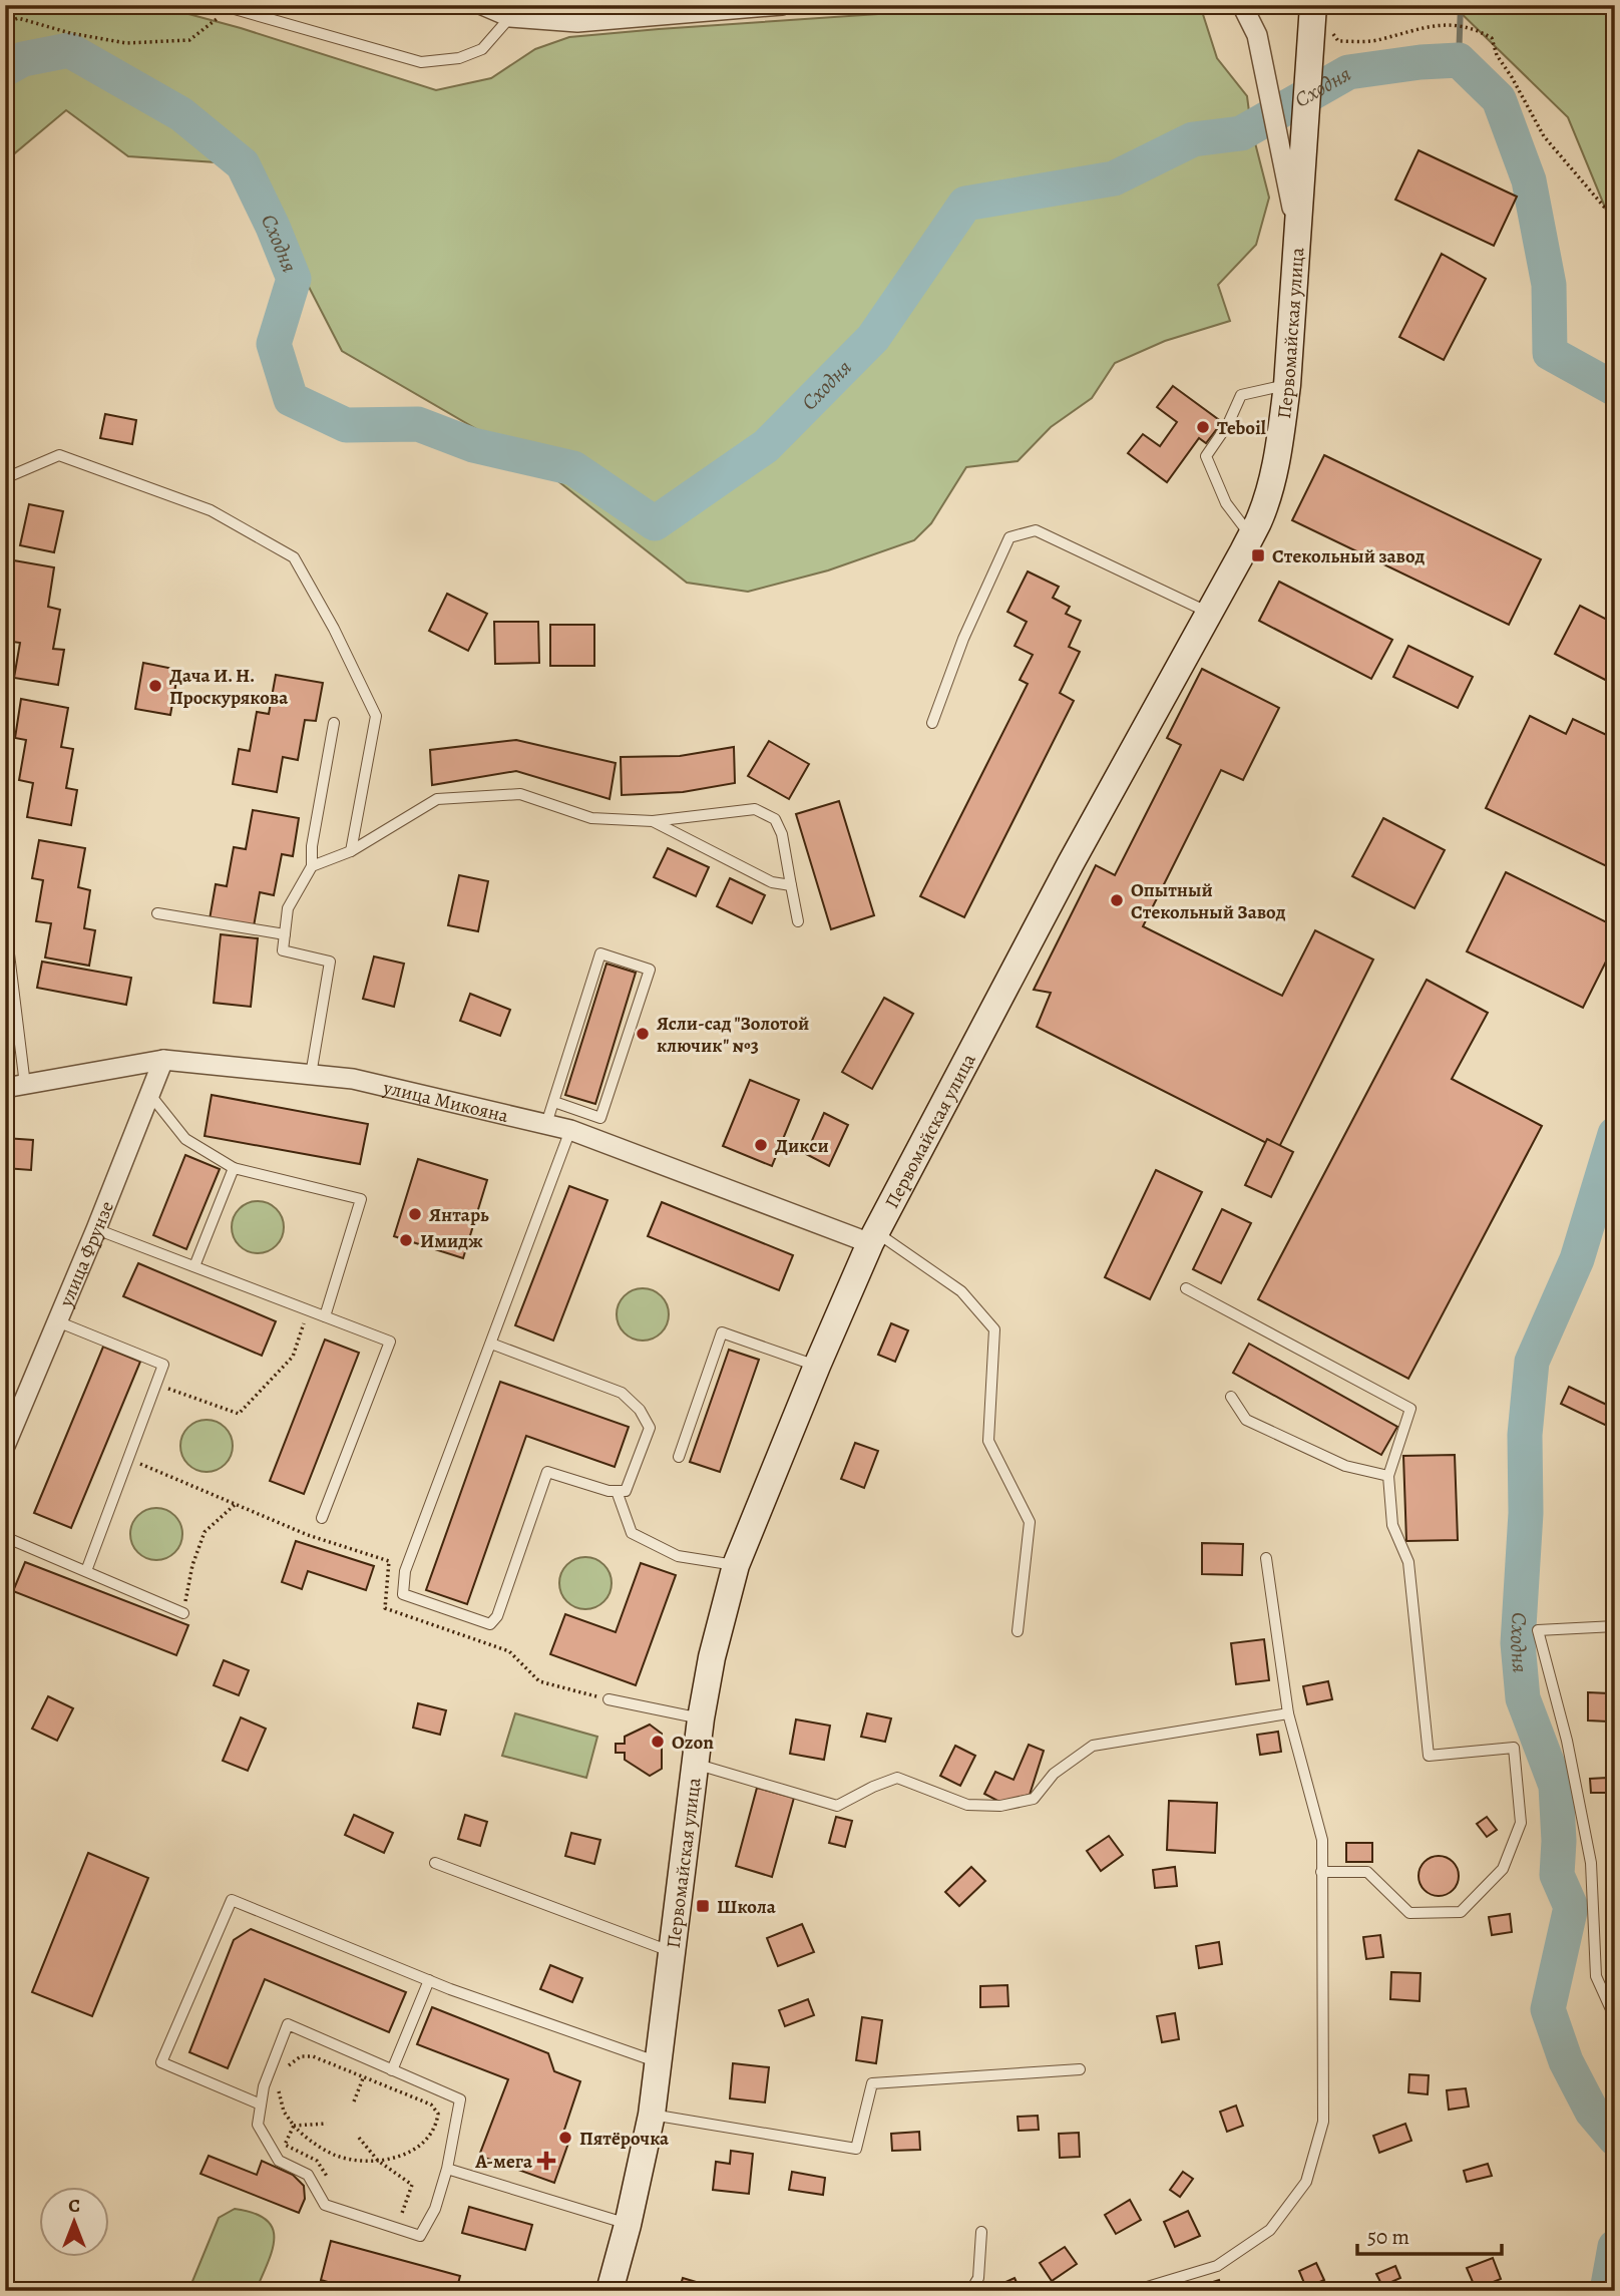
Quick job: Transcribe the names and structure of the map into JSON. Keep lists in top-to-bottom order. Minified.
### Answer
{"streets":{"main road":["Первомайская улица"],"street":["улица Микояна","улица Фрунзе"]},"crossings":[["Первомайская улица","улица Микояна"],["улица Микояна","улица Фрунзе"]],"water":["Сходня"],"places":{"other":["Teboil","Дача И. Н. Проскурякова","Опытный Стекольный Завод","Ясли-сад \"Золотой ключик\" №3","Дикси","Янтарь","Имидж","Ozon","Пятёрочка"],"transit":["Стекольный завод","Школа"],"health":["А-мега"]},"scale_bar":"50 m","north":"top"}
